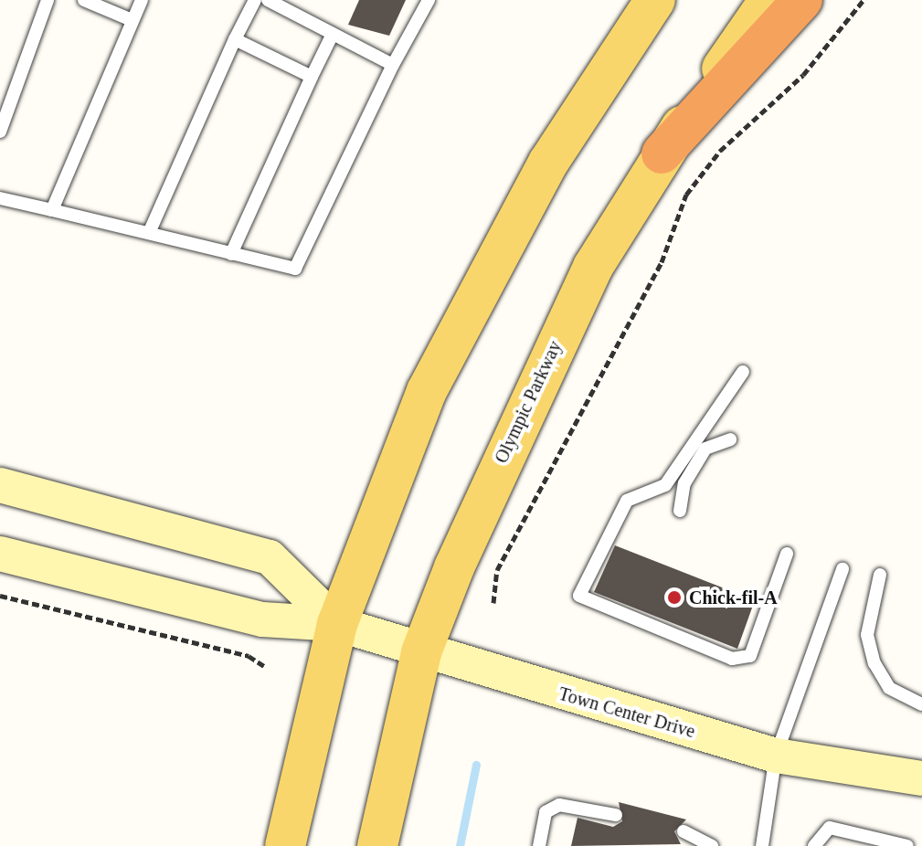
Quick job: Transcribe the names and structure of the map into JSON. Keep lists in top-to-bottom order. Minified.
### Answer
{"streets":{"main road":["Olympic Parkway"],"street":["Town Center Drive"]},"crossings":[["Olympic Parkway","Town Center Drive"]],"places":["Chick-fil-A"]}
